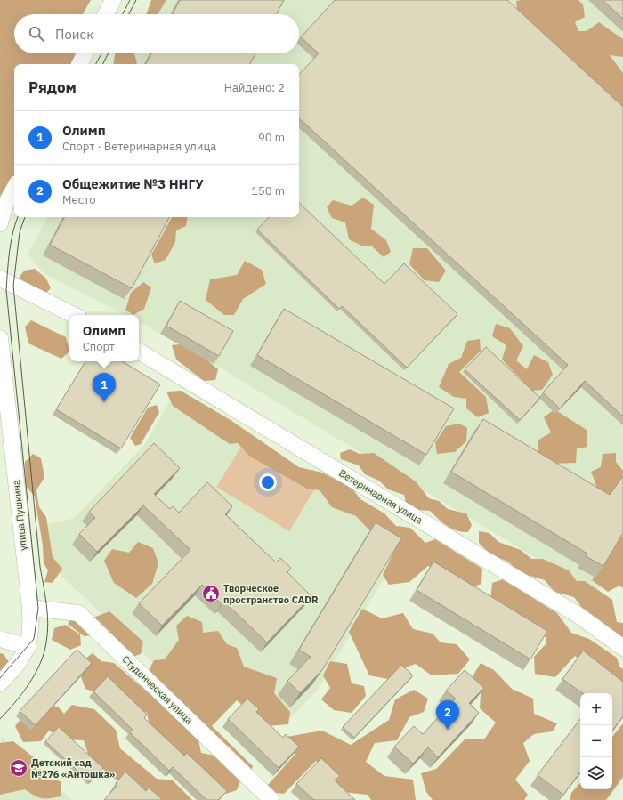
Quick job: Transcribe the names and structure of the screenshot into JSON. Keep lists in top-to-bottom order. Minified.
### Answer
{"streets":{"street":["Ветеринарная улица","улица Пушкина","Студенческая улица"]},"crossings":[["улица Пушкина","Студенческая улица"]],"places":{"public building":["Творческое пространство CADR"],"school or university":["Детский сад №276 «Антошка»"]},"page":{"search":"Поиск","heading":["Рядом","Найдено: 2"],"list":[{"mark":"1","name":"Олимп","note":"Спорт · Ветеринарная улица","value":"90 m"},{"mark":"2","name":"Общежитие №3 ННГУ","note":"Место","value":"150 m"}],"popup":["Олимп","Спорт"],"pins":["1","2"],"map_buttons":["+","−"]}}
